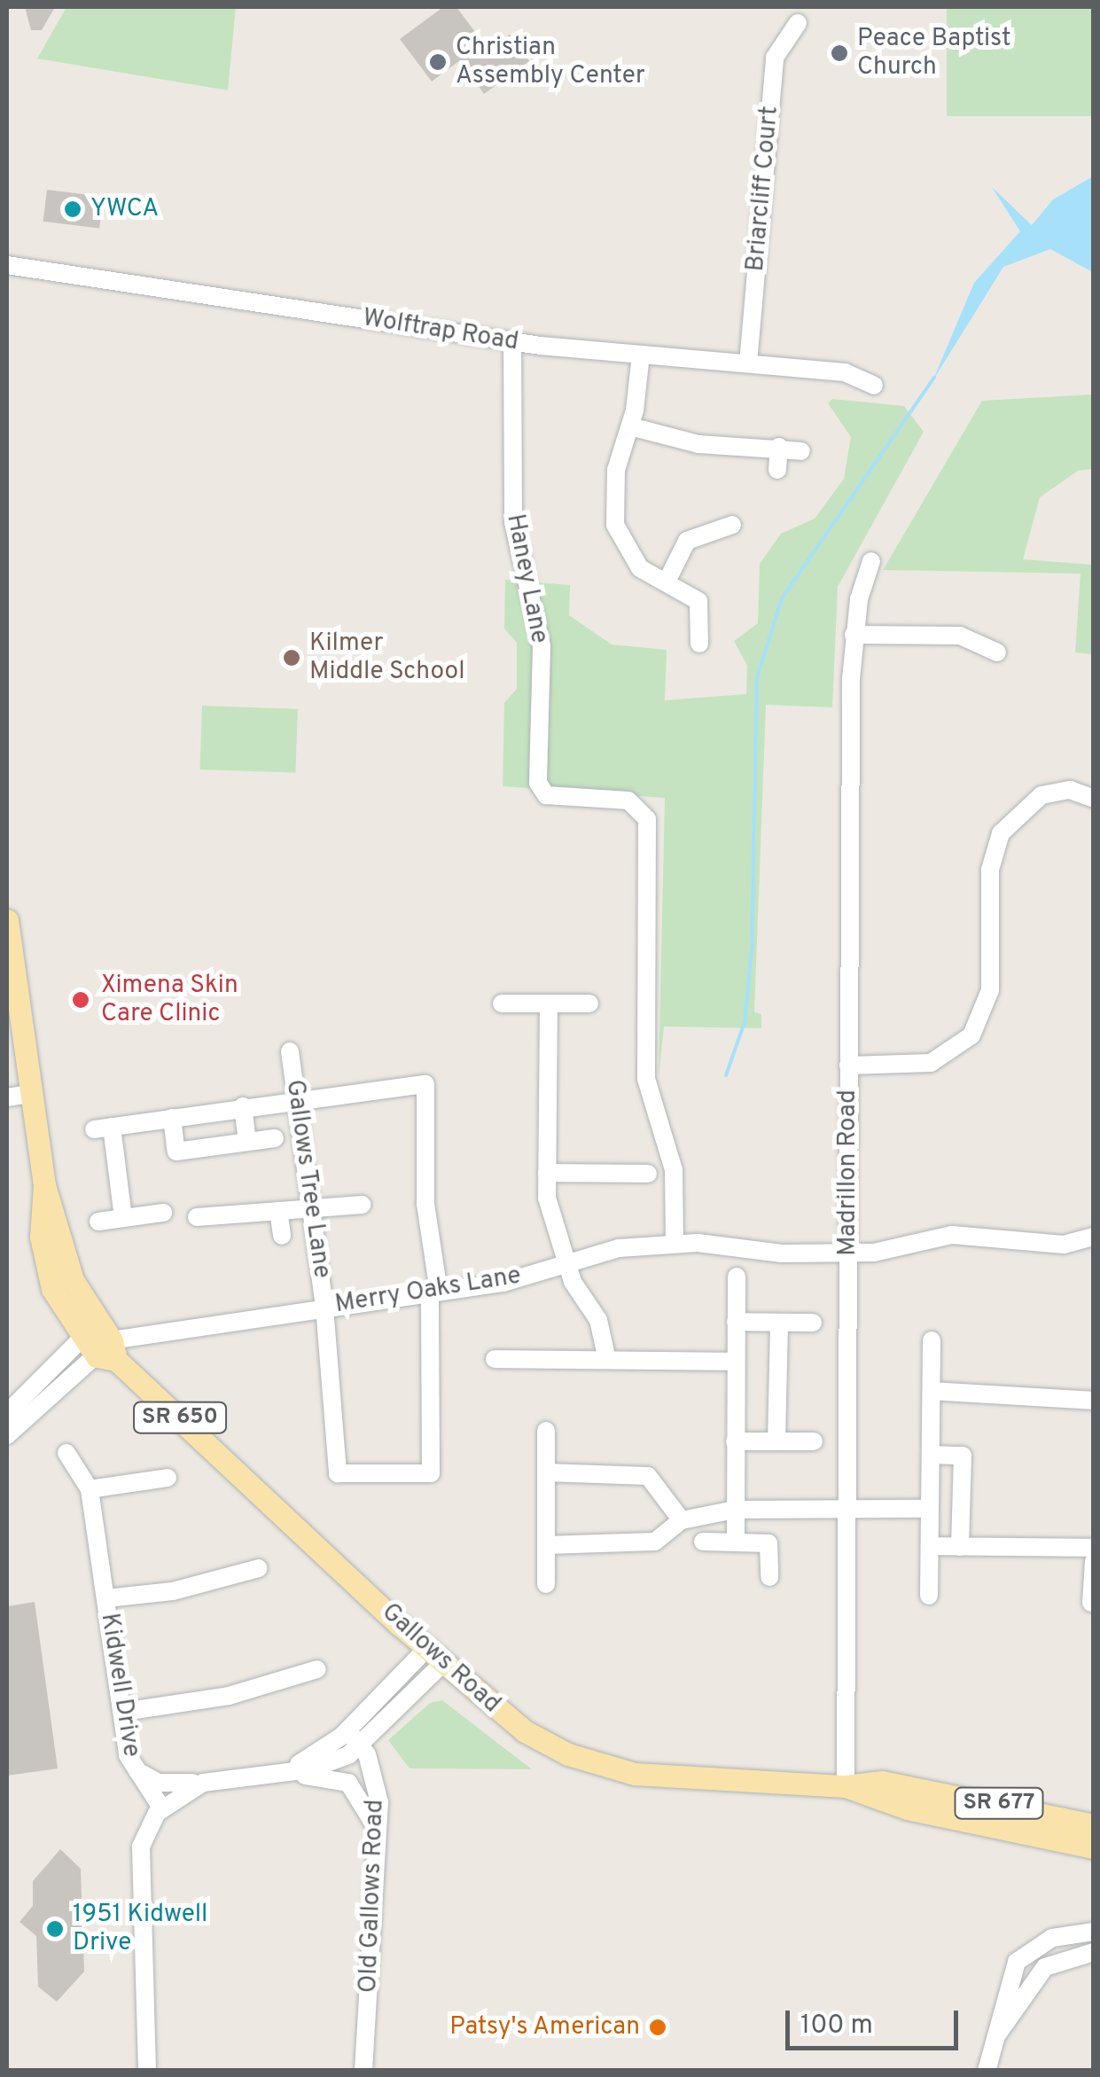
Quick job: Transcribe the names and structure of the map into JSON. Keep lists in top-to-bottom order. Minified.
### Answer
{"streets":{"main road":["SR 650","Gallows Road","SR 677"],"street":["Briarcliff Court","Wolftrap Road","Haney Lane","Madrillon Road","Gallows Tree Lane","Merry Oaks Lane","Kidwell Drive","Old Gallows Road"]},"crossings":[["Briarcliff Court","Wolftrap Road"],["Wolftrap Road","Haney Lane"],["Haney Lane","Merry Oaks Lane"],["Madrillon Road","Merry Oaks Lane"],["Madrillon Road","Gallows Road"],["Gallows Tree Lane","Merry Oaks Lane"],["Merry Oaks Lane","Gallows Road"]],"places":["Peace Baptist Church","Christian Assembly Center","YWCA","Kilmer Middle School","Ximena Skin Care Clinic","1951 Kidwell Drive","Patsy's American"],"scale_bar":"100 m"}
